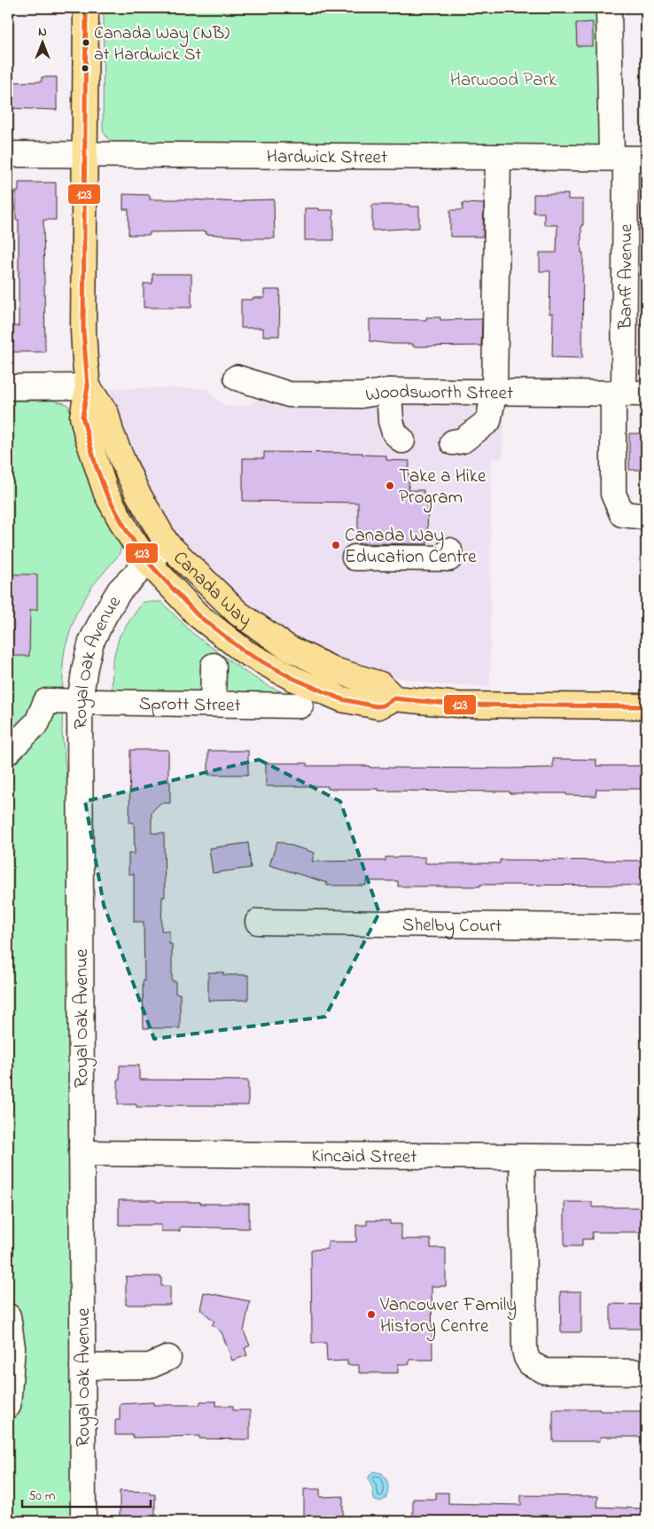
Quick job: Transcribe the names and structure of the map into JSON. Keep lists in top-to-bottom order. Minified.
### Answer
{"streets":{"main road":["Canada Way"],"street":["Hardwick Street","Banff Avenue","Woodsworth Street","Royal Oak Avenue","Sprott Street","Shelby Court","Kincaid Street"]},"crossings":[["Hardwick Street","Banff Avenue"],["Hardwick Street","Canada Way"],["Banff Avenue","Woodsworth Street"],["Canada Way","Royal Oak Avenue"],["Royal Oak Avenue","Sprott Street"],["Royal Oak Avenue","Kincaid Street"]],"parks":["Harwood Park"],"places":["Canada Way (NB) at Hardwick St","Take a Hike Program","Canada Way Education Centre","Vancouver Family History Centre"],"lines":["transit line 123"],"scale_bar":"50 m","north":"top"}
